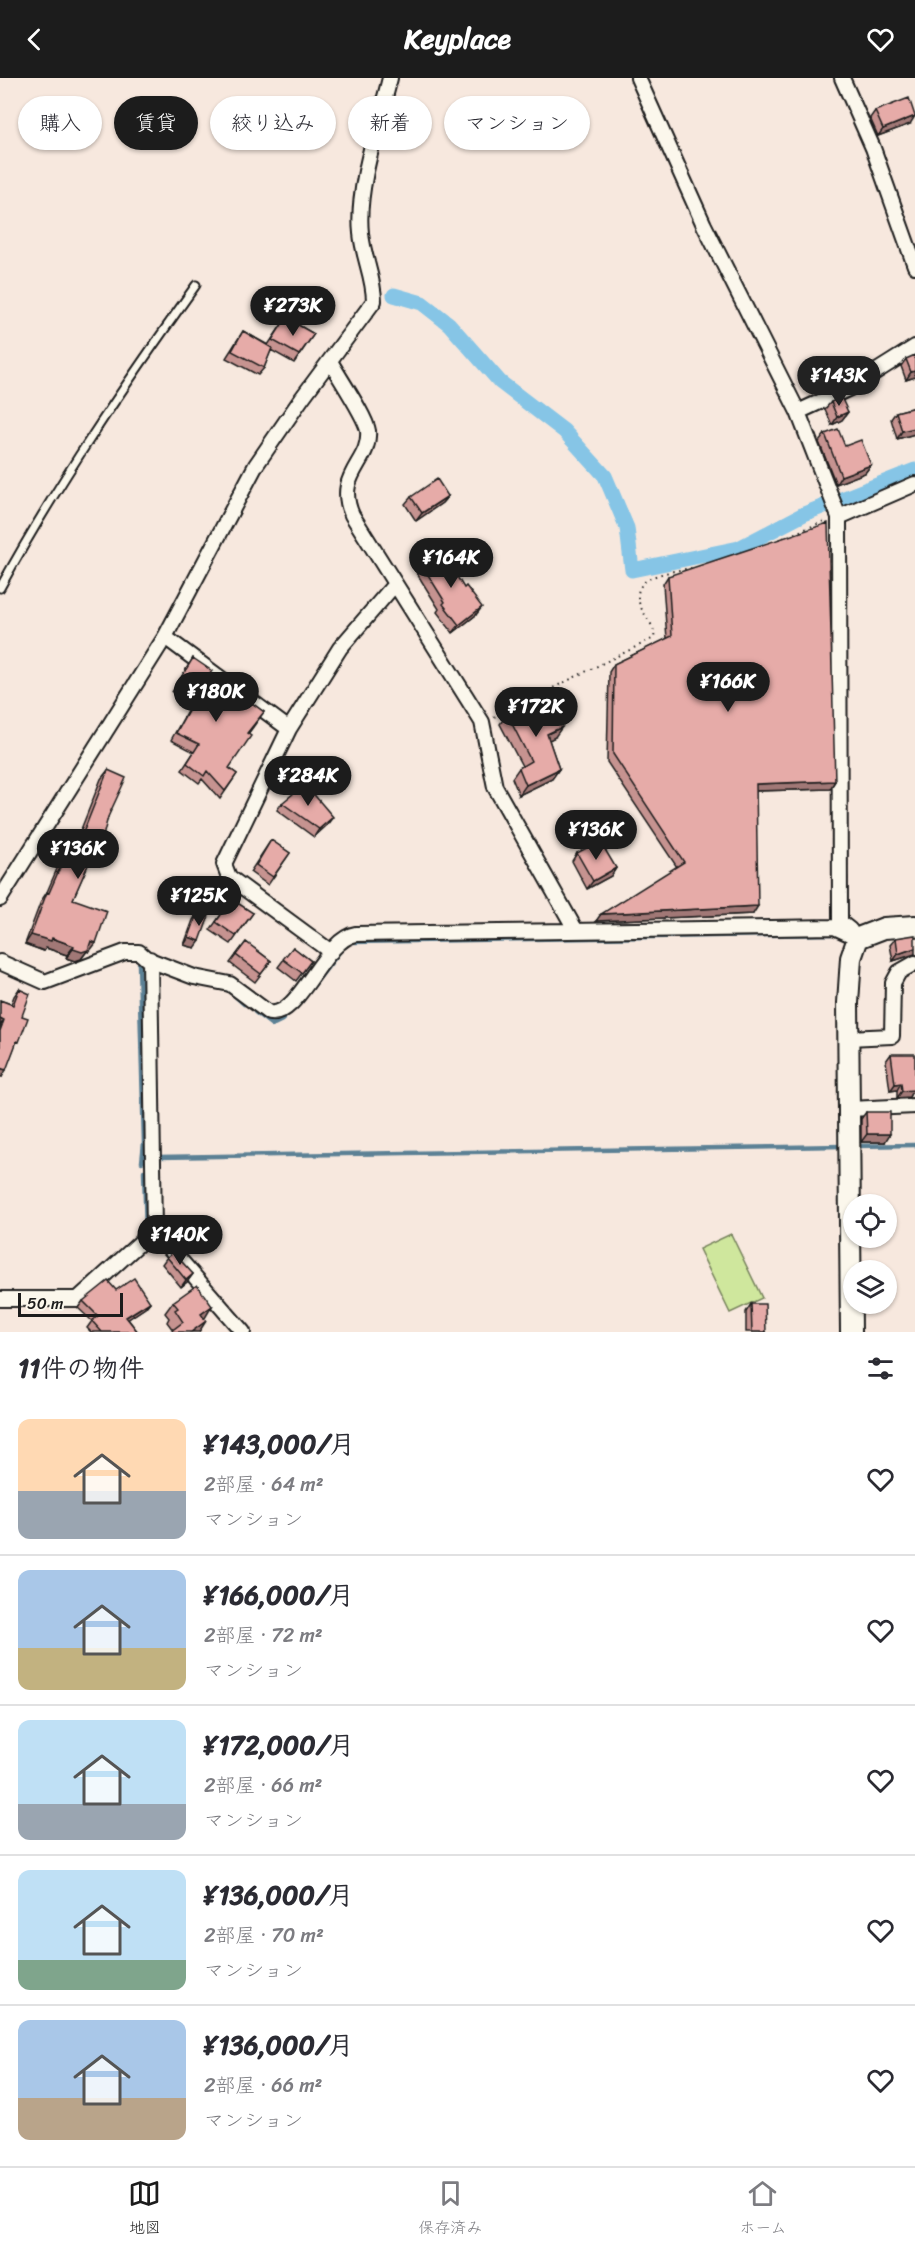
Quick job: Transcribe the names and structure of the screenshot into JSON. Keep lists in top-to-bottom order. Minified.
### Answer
{"scale_bar":"50 m","page":{"header":"Keyplace","chip":["購入","賃貸","絞り込み","新着","マンション"],"price":["¥273K","¥143K","¥164K","¥166K","¥180K","¥172K","¥284K","¥136K","¥136K","¥125K","¥140K"],"scale":"50 m","heading":"11件の物件","list":[{"name":"¥143,000/月","note":"2部屋 · 64 m² · マンション"},{"name":"¥166,000/月","note":"2部屋 · 72 m² · マンション"},{"name":"¥172,000/月","note":"2部屋 · 66 m² · マンション"},{"name":"¥136,000/月","note":"2部屋 · 70 m² · マンション"},{"name":"¥136,000/月","note":"2部屋 · 66 m² · マンション"}],"tabs":["地図","保存済み","ホーム"]}}
